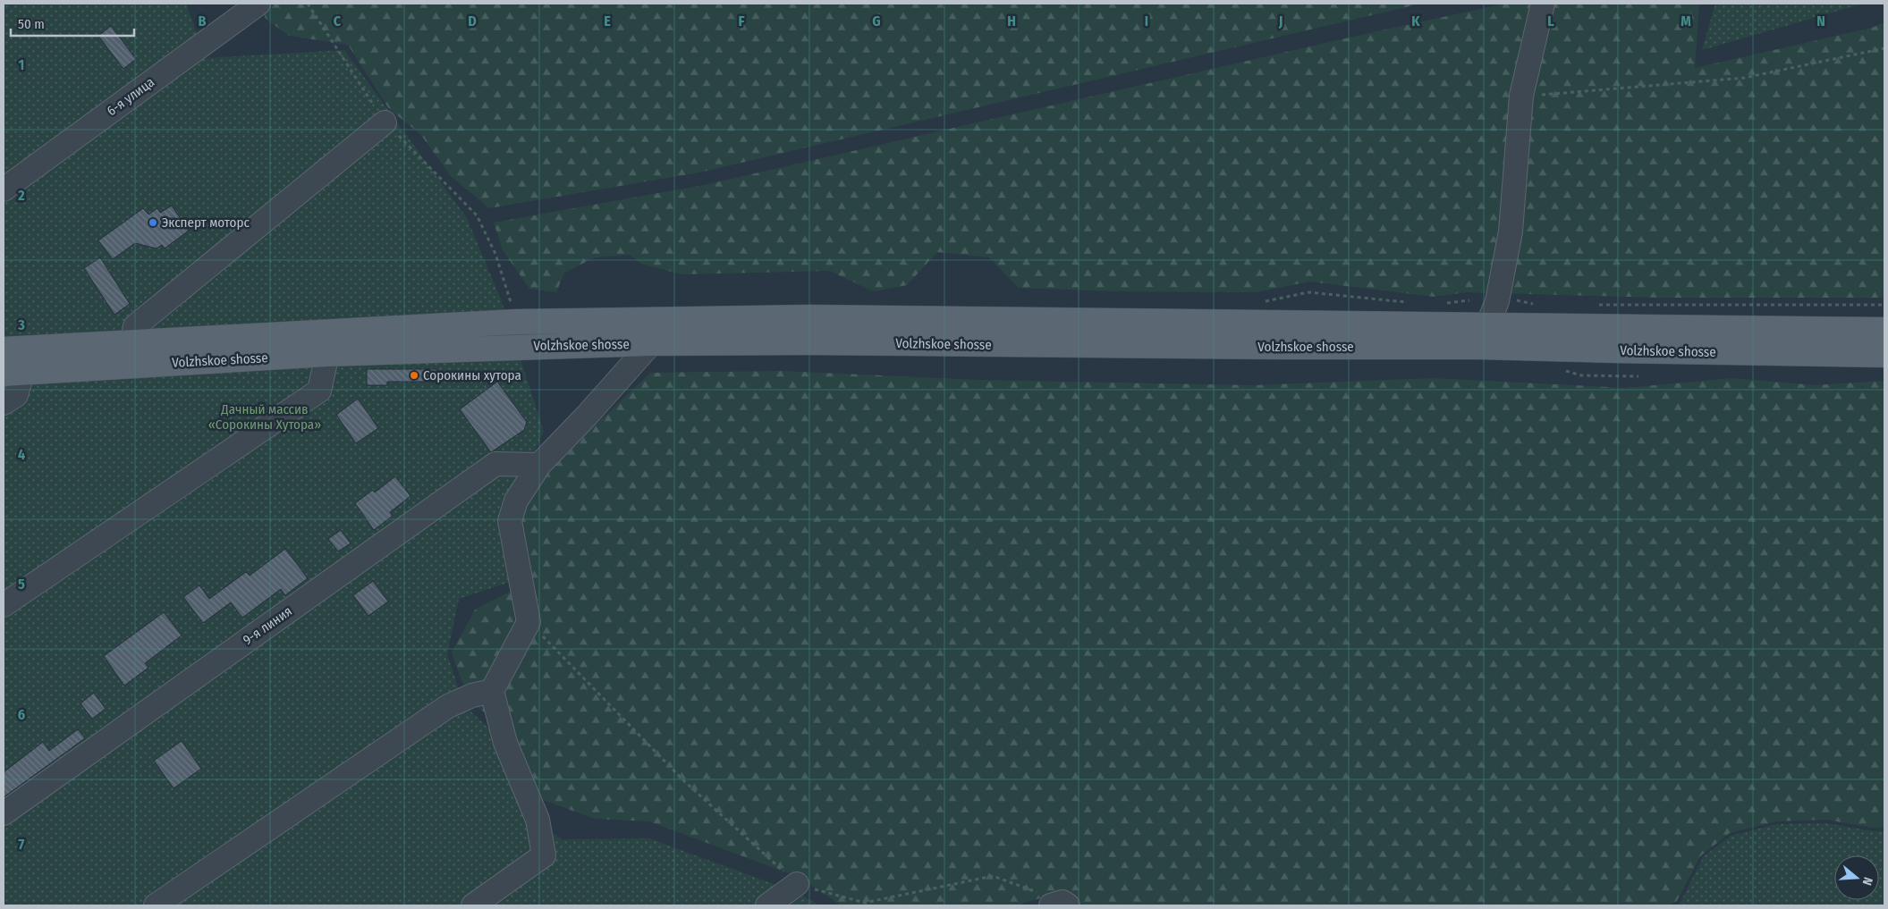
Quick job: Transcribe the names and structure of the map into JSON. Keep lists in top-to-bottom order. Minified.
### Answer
{"streets":{"main road":["Volzhskoe shosse"],"lane":["6-я улица","9-я линия"]},"parks":["Дачный массив «Сорокины Хутора»"],"places":["Эксперт моторс","Сорокины хутора"],"scale_bar":"50 m","north":"right","grid":{"columns":["B","C","D","E","F","G","H","I","J","K","L","M","N"],"rows":["1","2","3","4","5","6","7"]}}
